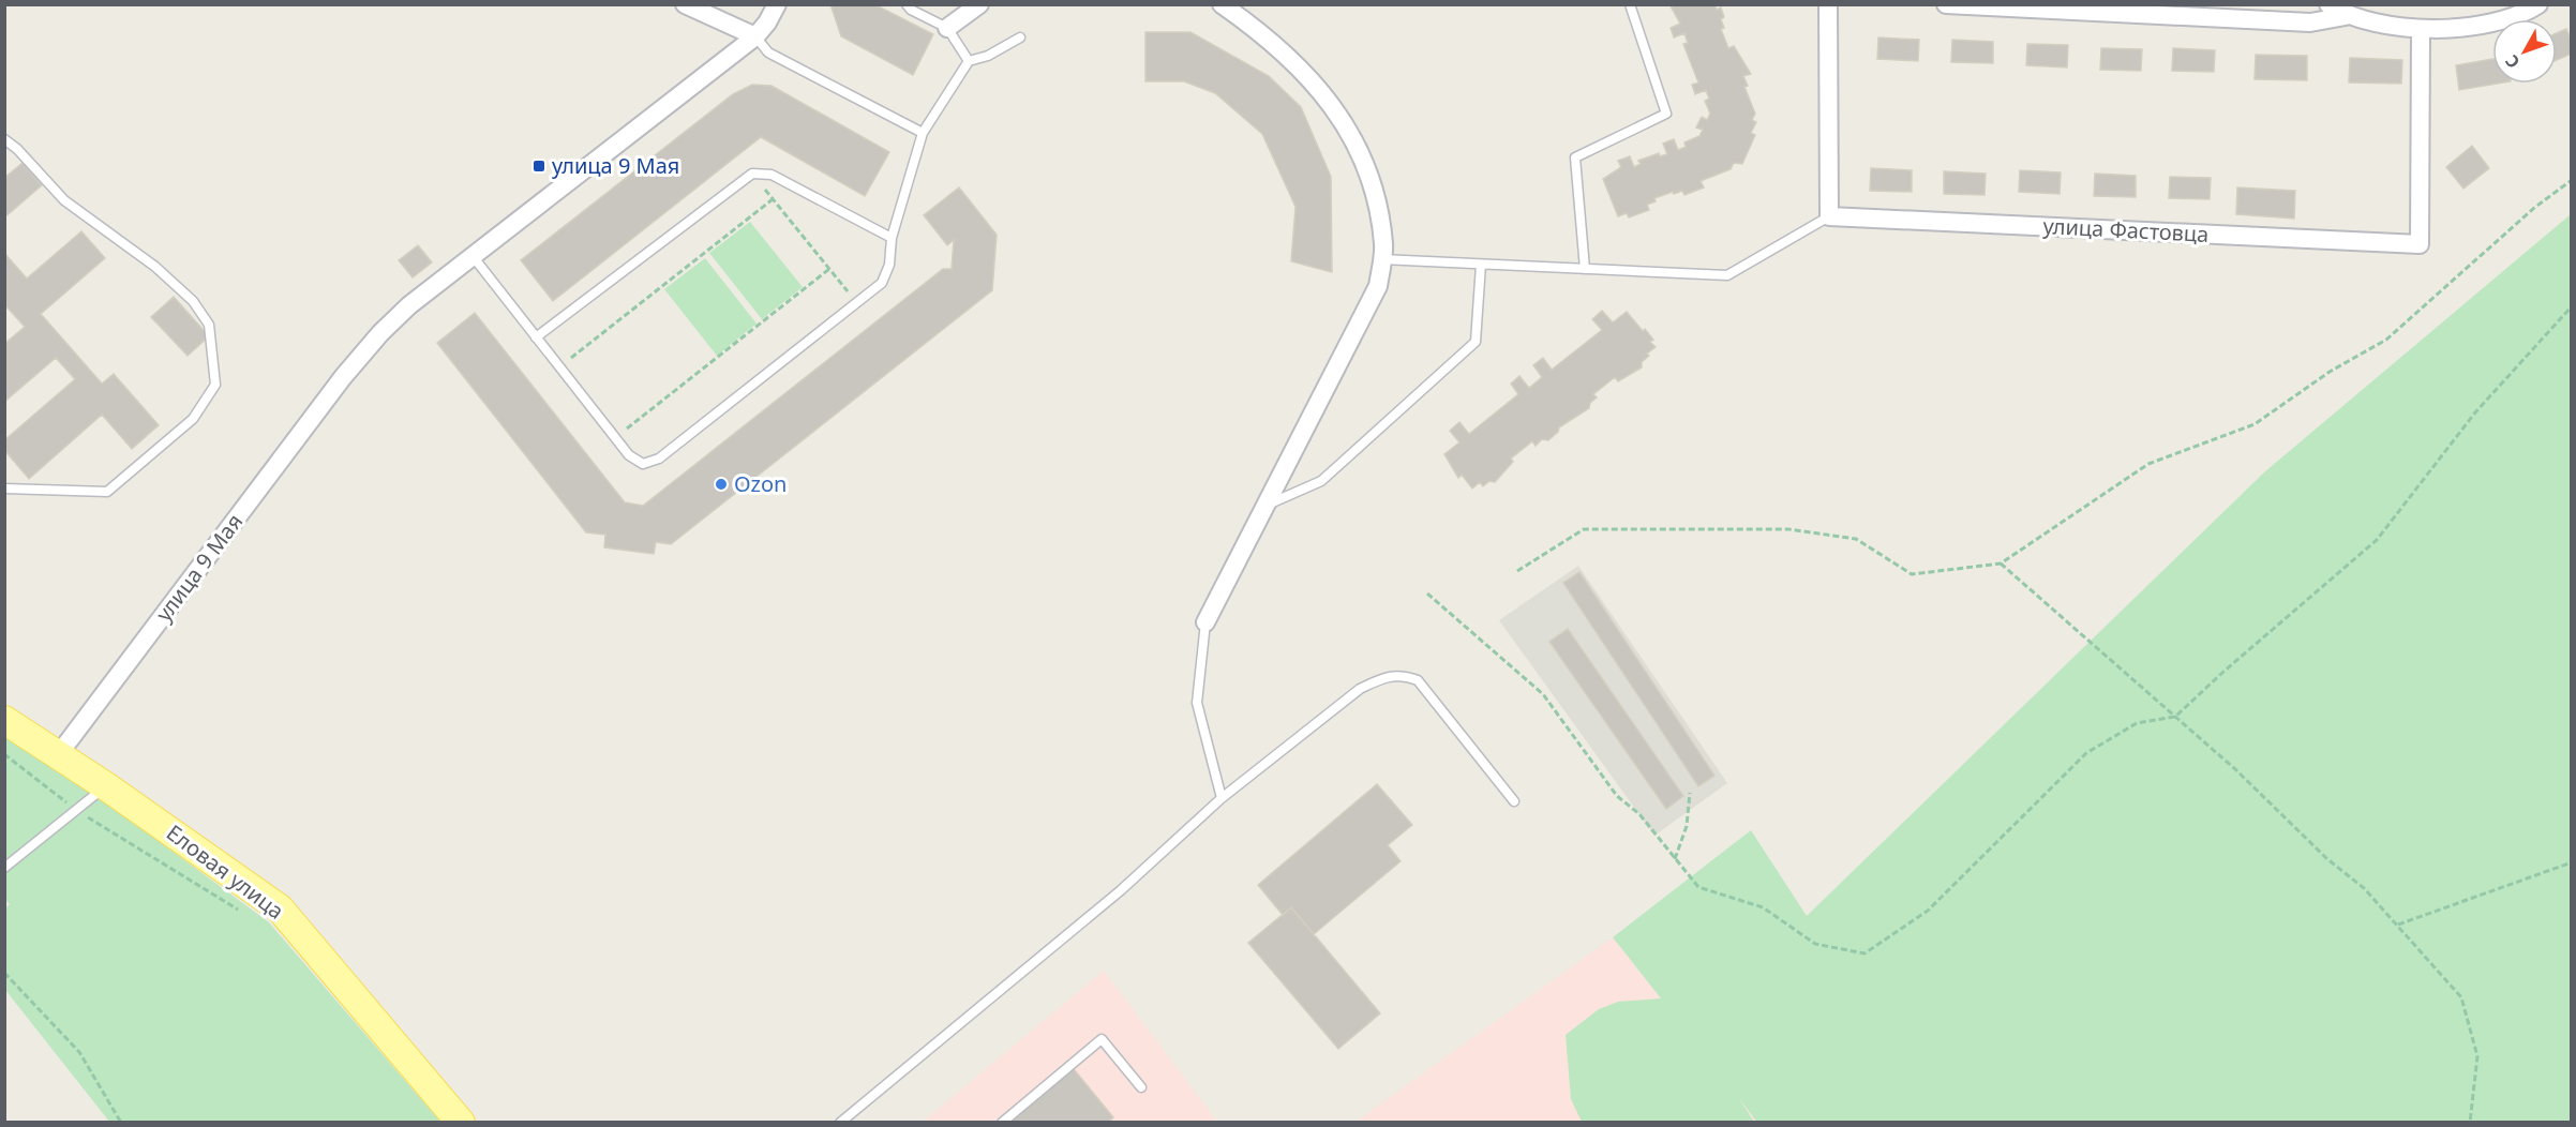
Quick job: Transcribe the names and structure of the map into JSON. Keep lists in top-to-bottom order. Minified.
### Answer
{"streets":{"main road":["Еловая улица"],"street":["улица Фастовца","улица 9 Мая"]},"crossings":[["улица 9 Мая","Еловая улица"]],"places":{"transit":["улица 9 Мая"],"other":["Ozon"]},"north":"bottom left"}
